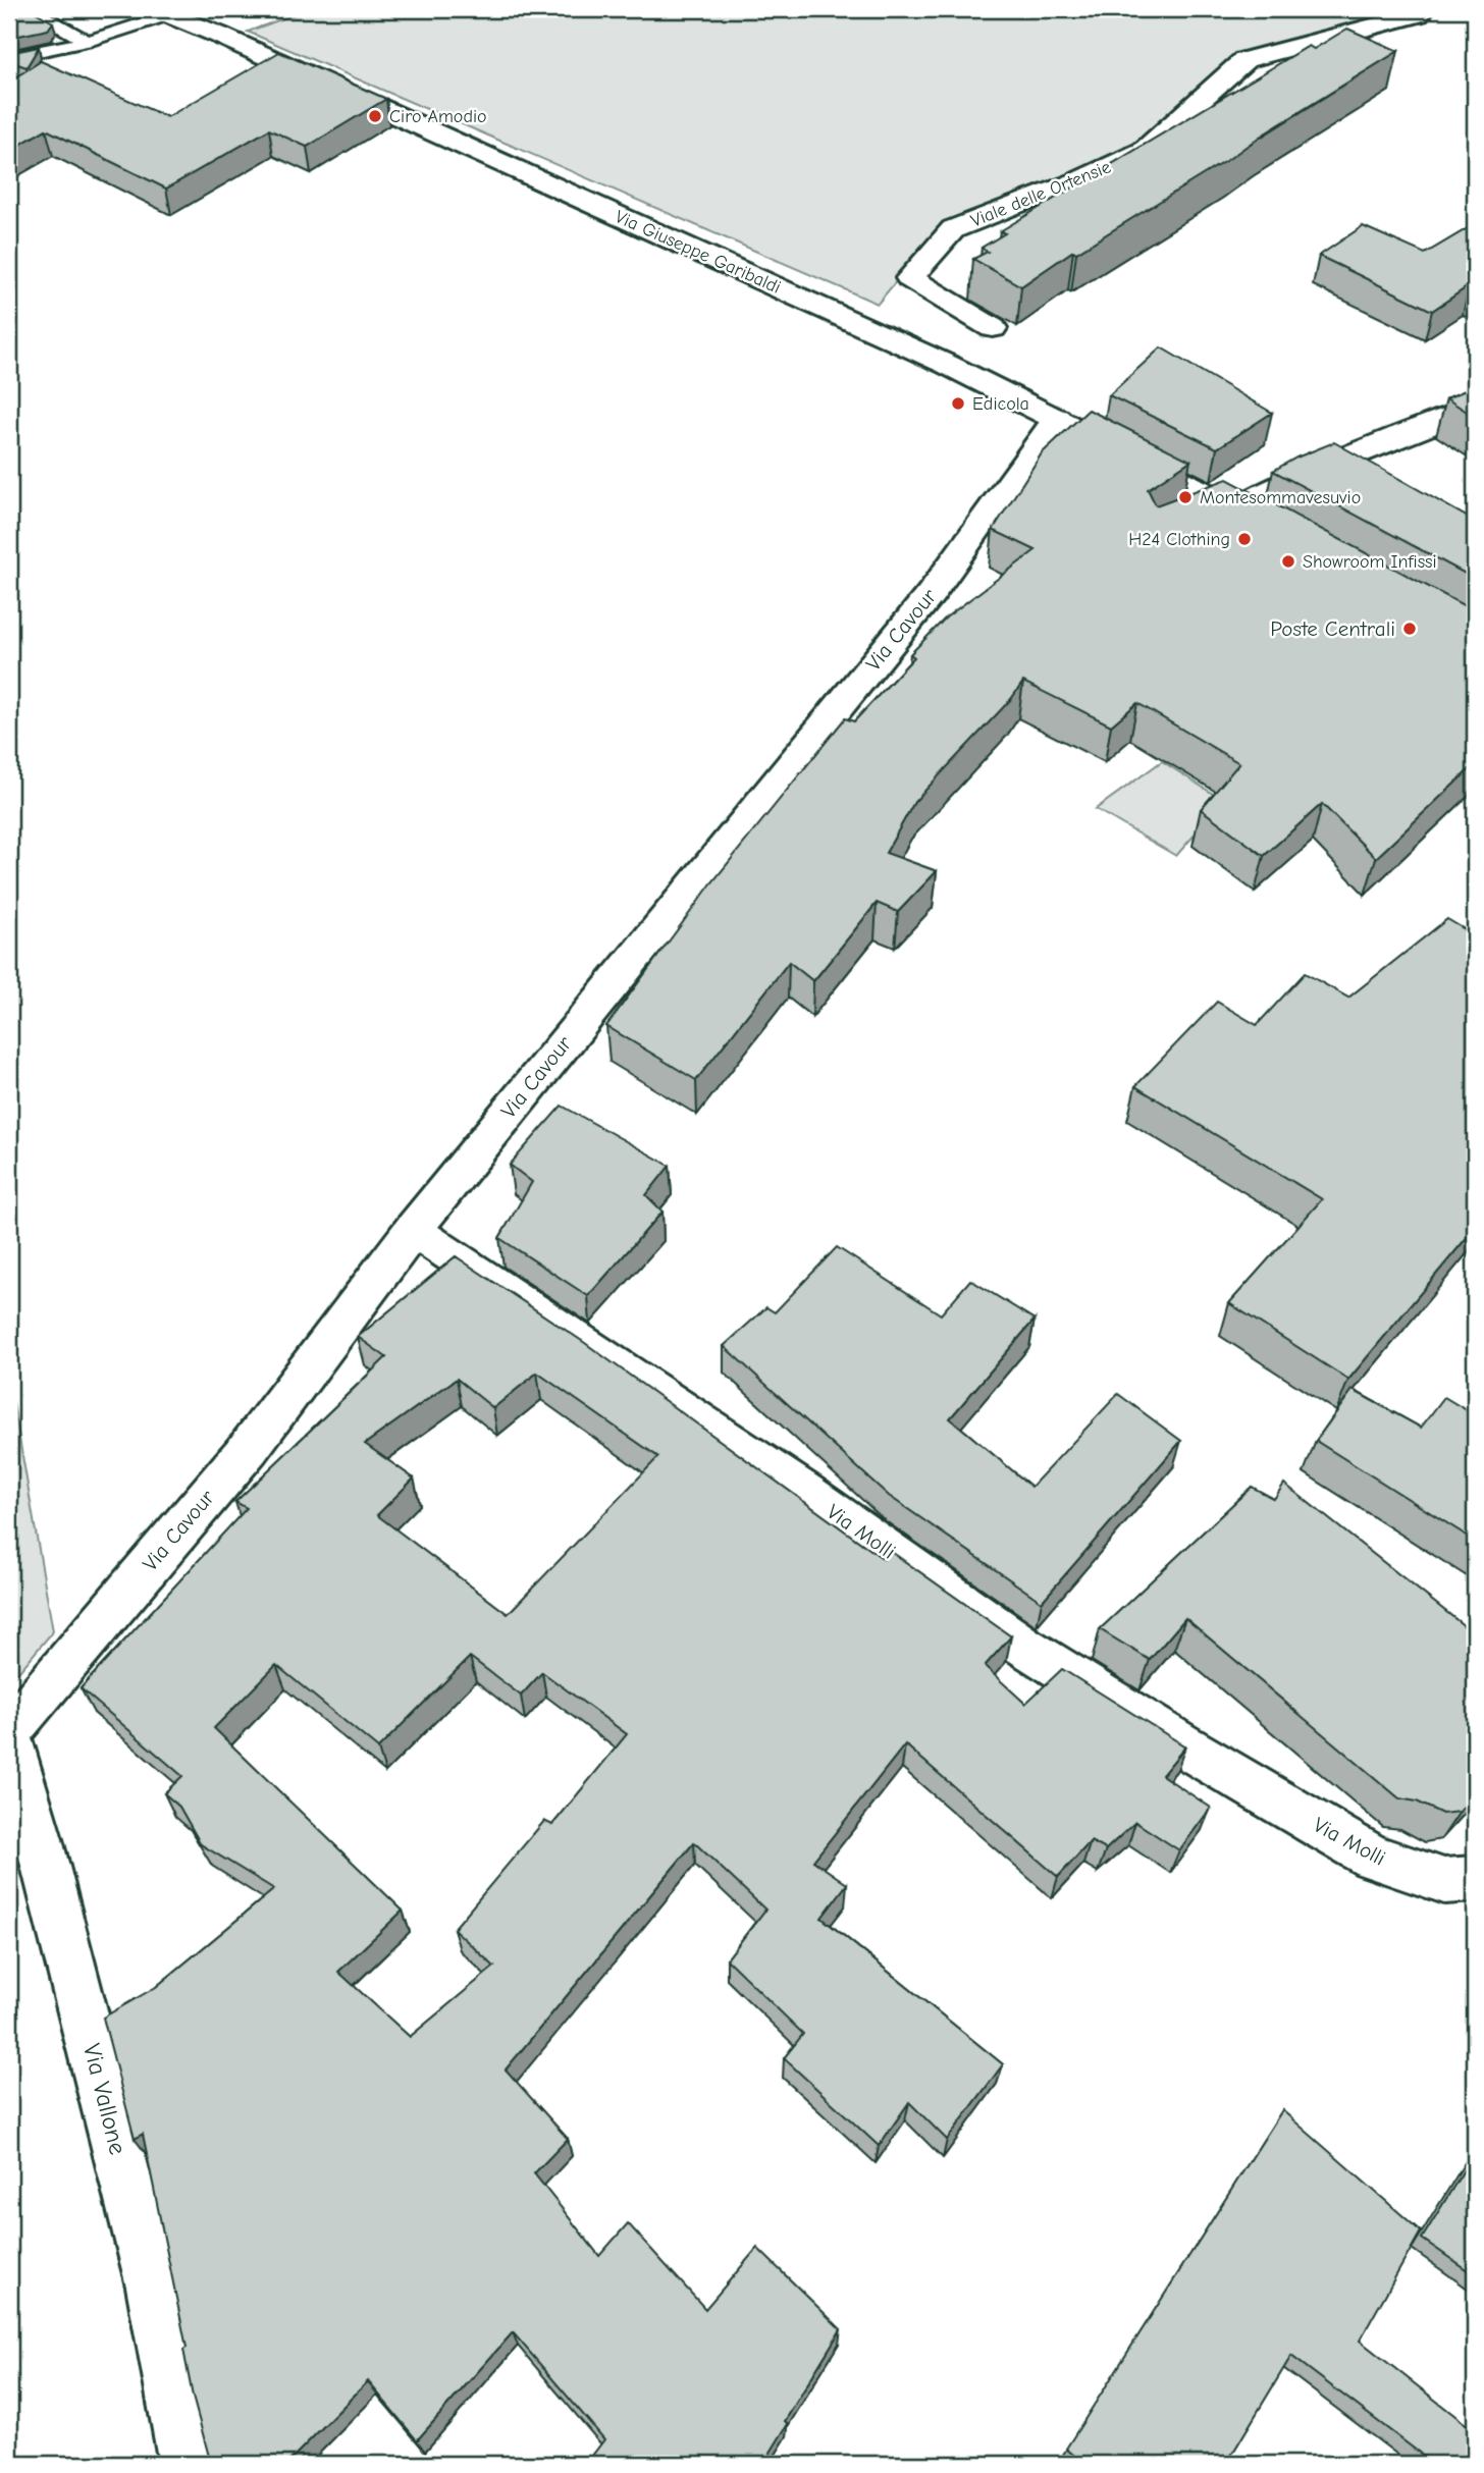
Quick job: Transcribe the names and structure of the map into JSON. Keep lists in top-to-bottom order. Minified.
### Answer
{"streets":{"street":["Viale delle Ortensie","Via Giuseppe Garibaldi","Via Cavour","Via Molli","Via Vallone"]},"crossings":[["Via Giuseppe Garibaldi","Via Cavour"],["Via Cavour","Via Molli"]],"places":["Ciro Amodio","Edicola","Montesommavesuvio","H24 Clothing","Showroom Infissi","Poste Centrali"]}
